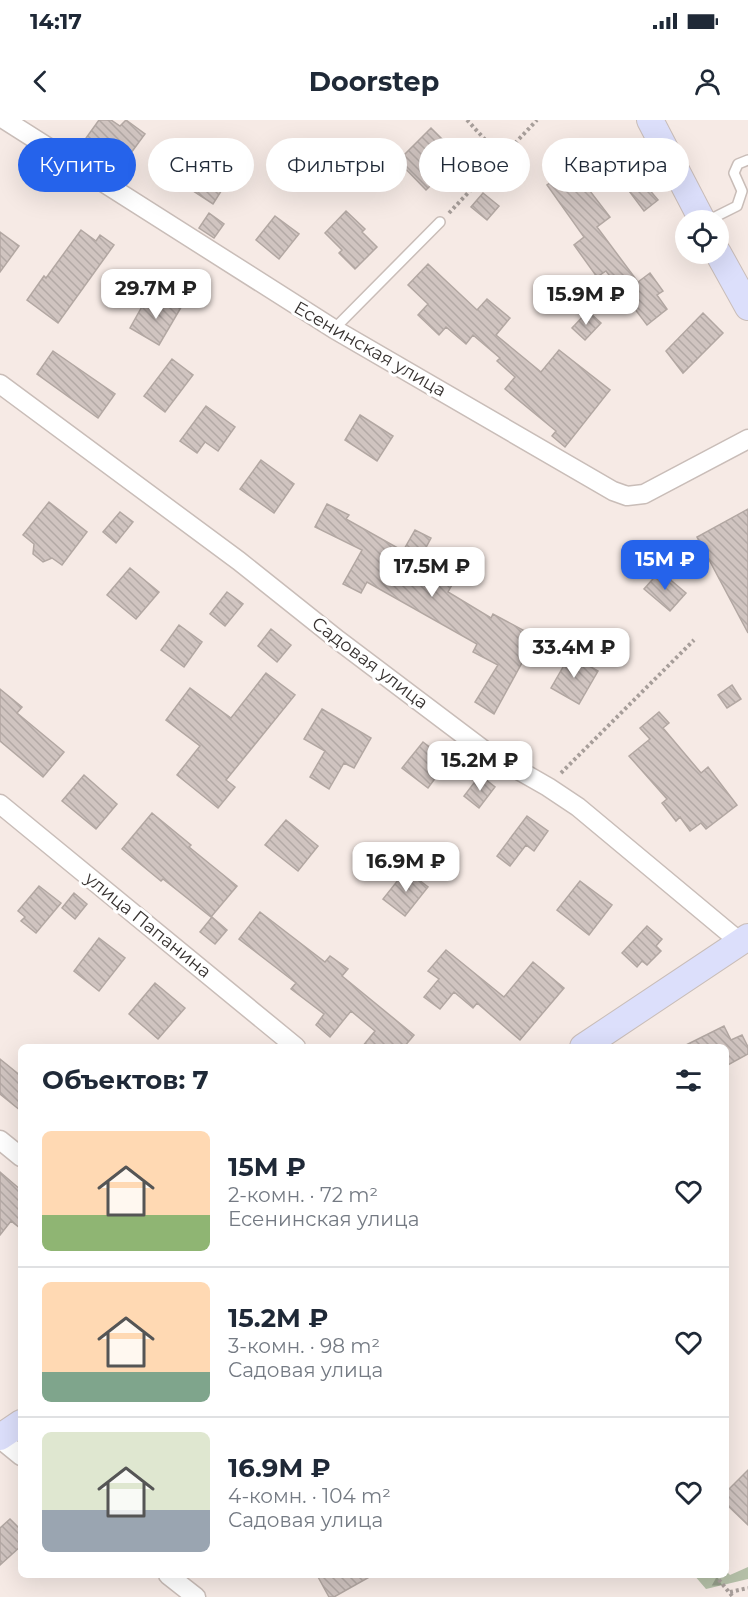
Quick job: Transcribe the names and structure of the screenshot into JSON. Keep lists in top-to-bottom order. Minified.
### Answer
{"streets":{"street":["Есенинская улица","Садовая улица","улица Папанина"]},"page":{"status":"14:17","header":"Doorstep","chip":["Купить","Снять","Фильтры","Новое","Квартира"],"price":["29.7M ₽","15.9M ₽","15M ₽","17.5M ₽","33.4M ₽","15.2M ₽","16.9M ₽"],"heading":"Объектов: 7","list":[{"name":"15M ₽","note":"2-комн. · 72 m² · Есенинская улица"},{"name":"15.2M ₽","note":"3-комн. · 98 m² · Садовая улица"},{"name":"16.9M ₽","note":"4-комн. · 104 m² · Садовая улица"}]}}
